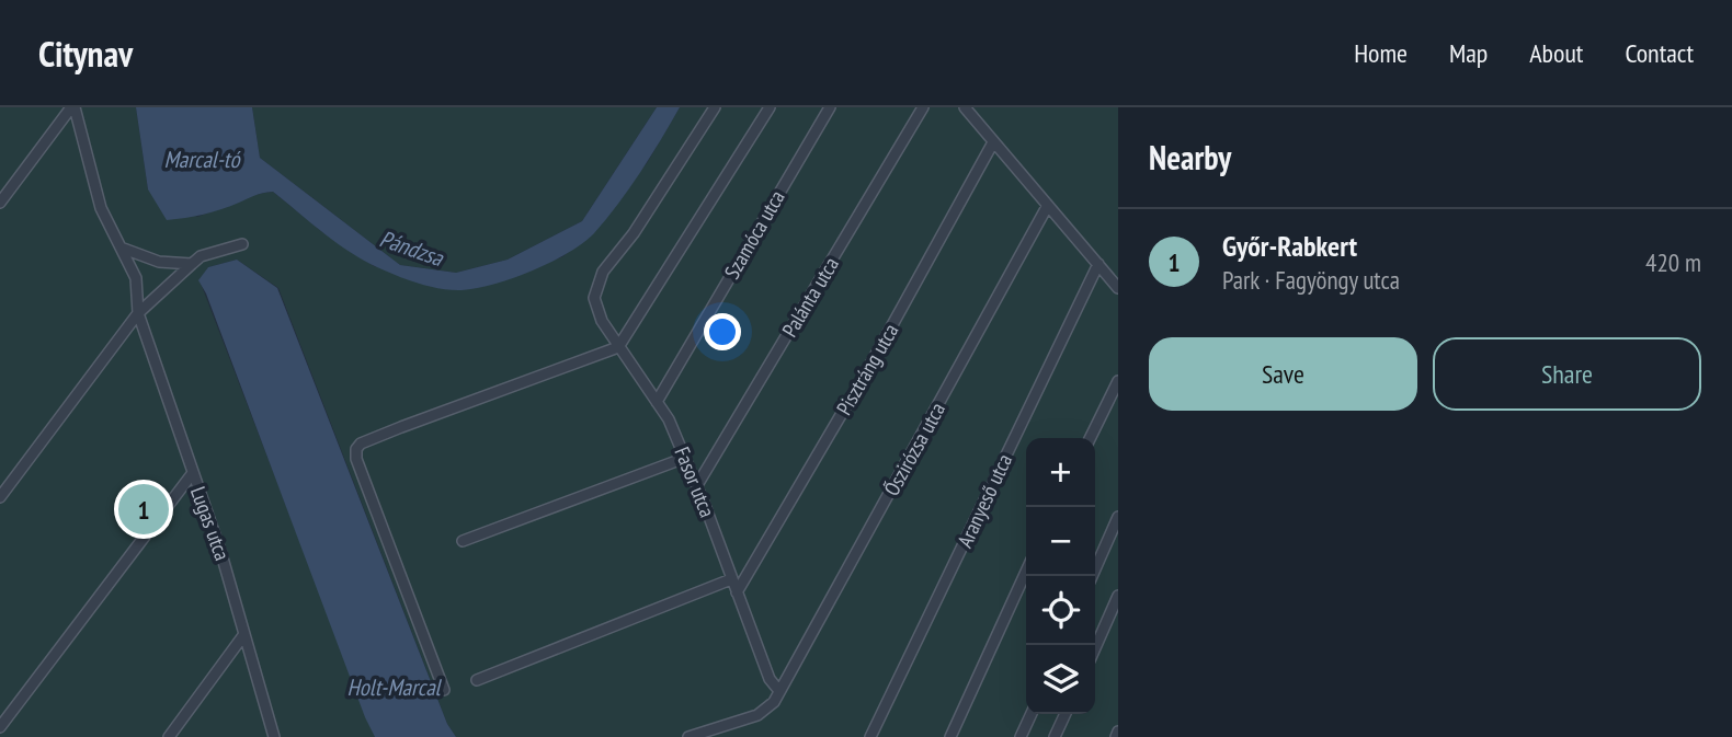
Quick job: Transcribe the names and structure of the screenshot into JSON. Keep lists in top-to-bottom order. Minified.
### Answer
{"streets":{"street":["Szamóca utca","Palánta utca","Pisztráng utca","Őszirózsa utca","Fasor utca","Aranyeső utca","Lugas utca"]},"crossings":[["Szamóca utca","Fasor utca"],["Palánta utca","Fasor utca"],["Pisztráng utca","Fasor utca"],["Őszirózsa utca","Fasor utca"]],"water":["Marcal-tó","Pándzsa","Holt-Marcal"],"page":{"header":"Citynav","nav":["Home","Map","About","Contact"],"heading":"Nearby","list":[{"mark":"1","name":"Győr-Rabkert","note":"Park · Fagyöngy utca","value":"420 m"}],"buttons":["Save","Share"],"map_buttons":["+","−"],"pins":"1"}}
